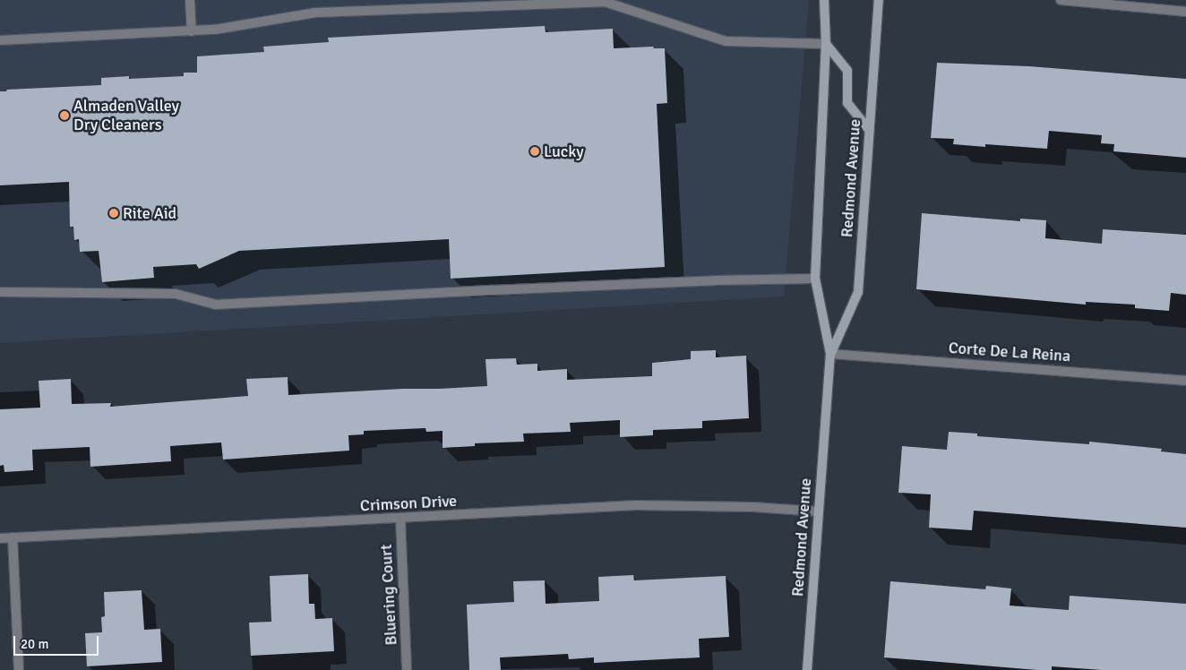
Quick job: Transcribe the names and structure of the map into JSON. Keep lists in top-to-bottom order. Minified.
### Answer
{"streets":{"street":["Redmond Avenue","Corte De La Reina","Crimson Drive","Bluering Court"]},"crossings":[["Redmond Avenue","Corte De La Reina"],["Redmond Avenue","Crimson Drive"],["Crimson Drive","Bluering Court"]],"places":["Almaden Valley Dry Cleaners","Lucky","Rite Aid"],"scale_bar":"20 m"}
